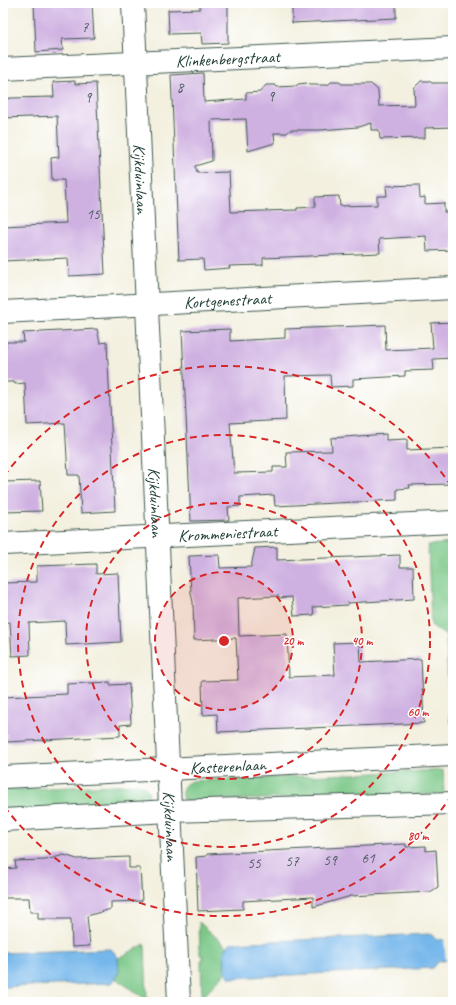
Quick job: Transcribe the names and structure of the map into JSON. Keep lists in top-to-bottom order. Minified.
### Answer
{"streets":{"street":["Klinkenbergstraat","Kijkduinlaan","Kortgenestraat","Krommeniestraat","Kasterenlaan"]},"crossings":[["Klinkenbergstraat","Kijkduinlaan"],["Kijkduinlaan","Kortgenestraat"],["Kijkduinlaan","Krommeniestraat"],["Kijkduinlaan","Kasterenlaan"]],"house_numbers":["7","8","9","9","15","61","59","57","55"],"rings":["20 m","40 m","60 m","80 m"]}
